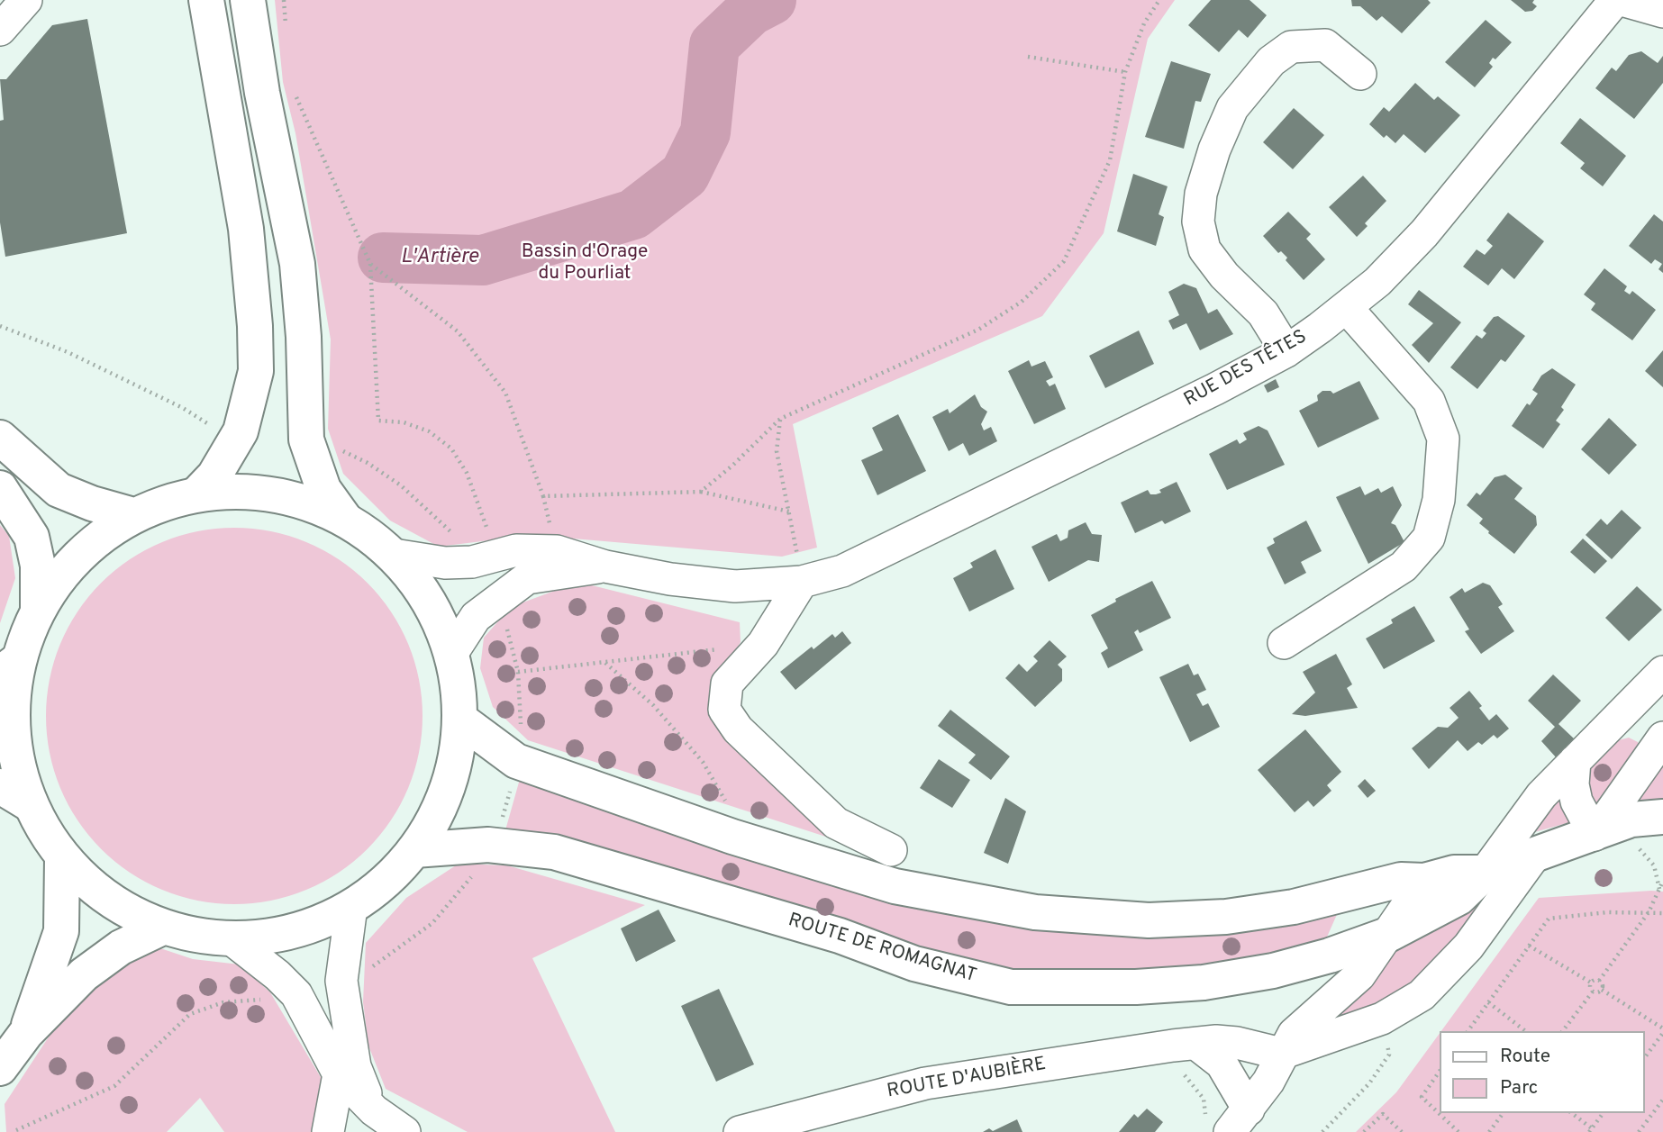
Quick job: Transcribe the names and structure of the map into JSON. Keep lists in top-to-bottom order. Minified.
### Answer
{"streets":{"main road":["ROUTE DE ROMAGNAT"],"street":["RUE DES TÊTES","ROUTE D'AUBIÈRE"]},"water":["L'Artière"],"parks":["Bassin d'Orage du Pourliat"],"legend":["Route","Parc"]}
